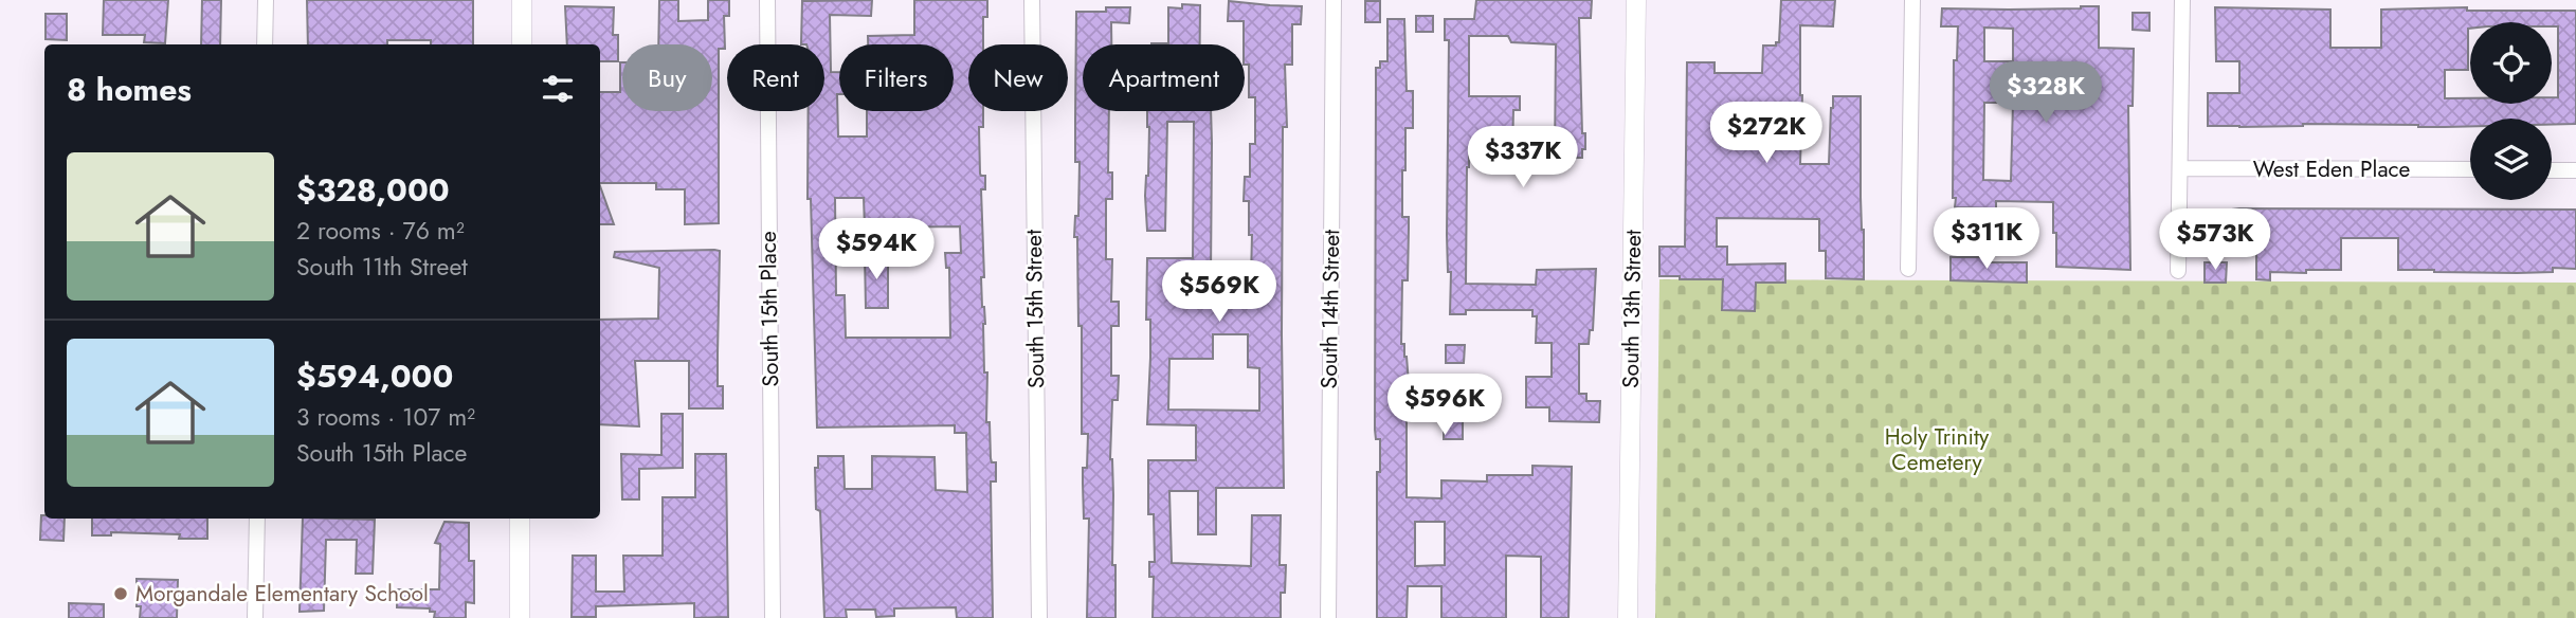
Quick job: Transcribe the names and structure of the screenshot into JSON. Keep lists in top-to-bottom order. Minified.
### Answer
{"streets":{"street":["West Eden Place","South 15th Place","South 15th Street","South 14th Street","South 13th Street"]},"parks":["Holy Trinity Cemetery"],"places":["Morgandale Elementary School"],"page":{"chip":["Buy","Rent","Filters","New","Apartment"],"heading":"8 homes","price":["$328K","$272K","$337K","$311K","$573K","$594K","$569K","$596K"],"list":[{"name":"$328,000","note":"2 rooms · 76 m² · South 11th Street"},{"name":"$594,000","note":"3 rooms · 107 m² · South 15th Place"}]}}
